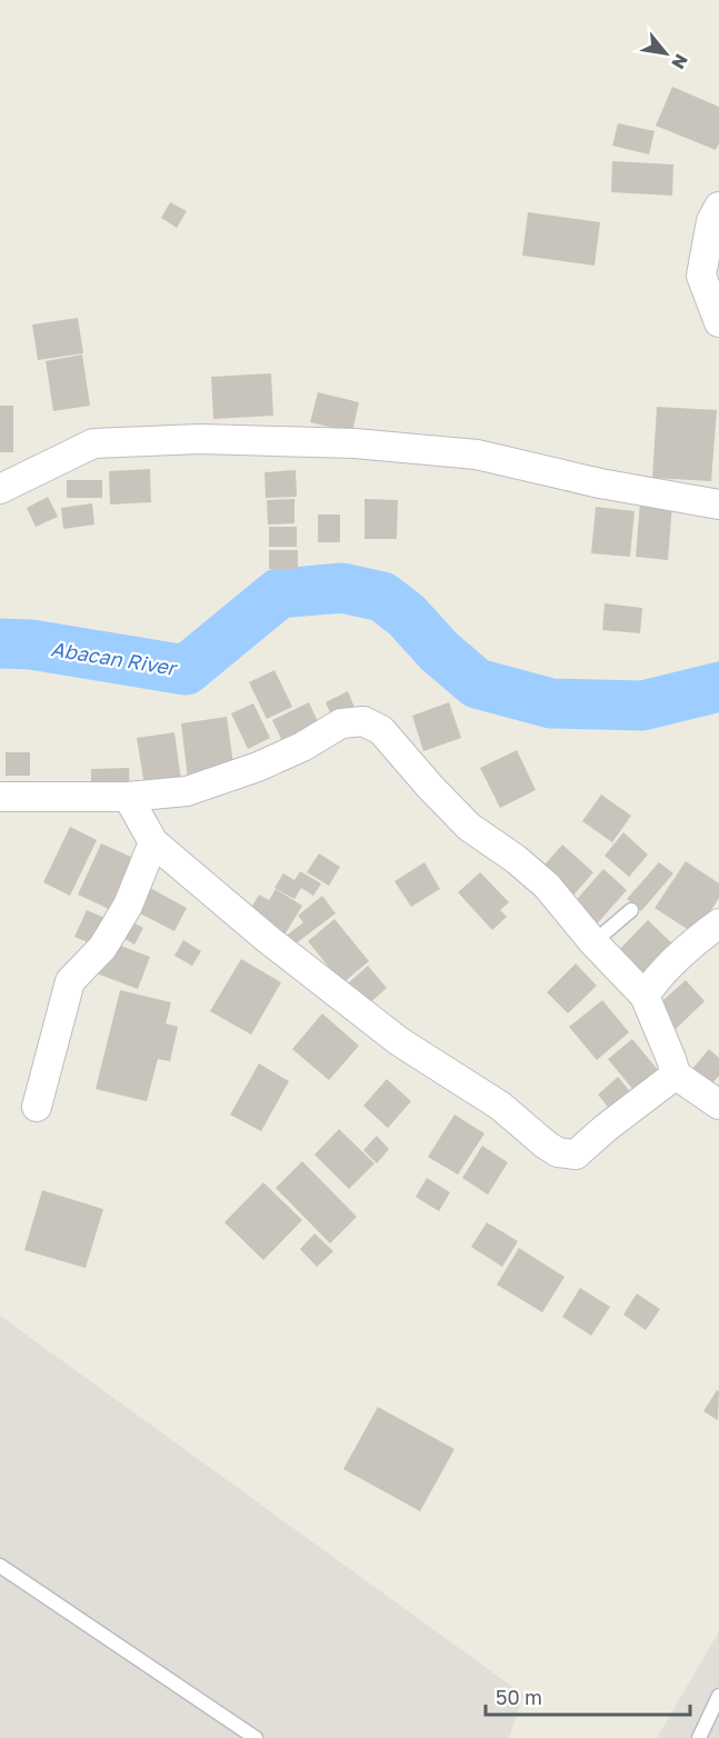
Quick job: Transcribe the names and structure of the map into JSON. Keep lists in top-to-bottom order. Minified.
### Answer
{"water":["Abacan River"],"scale_bar":"50 m","north":"bottom right"}
